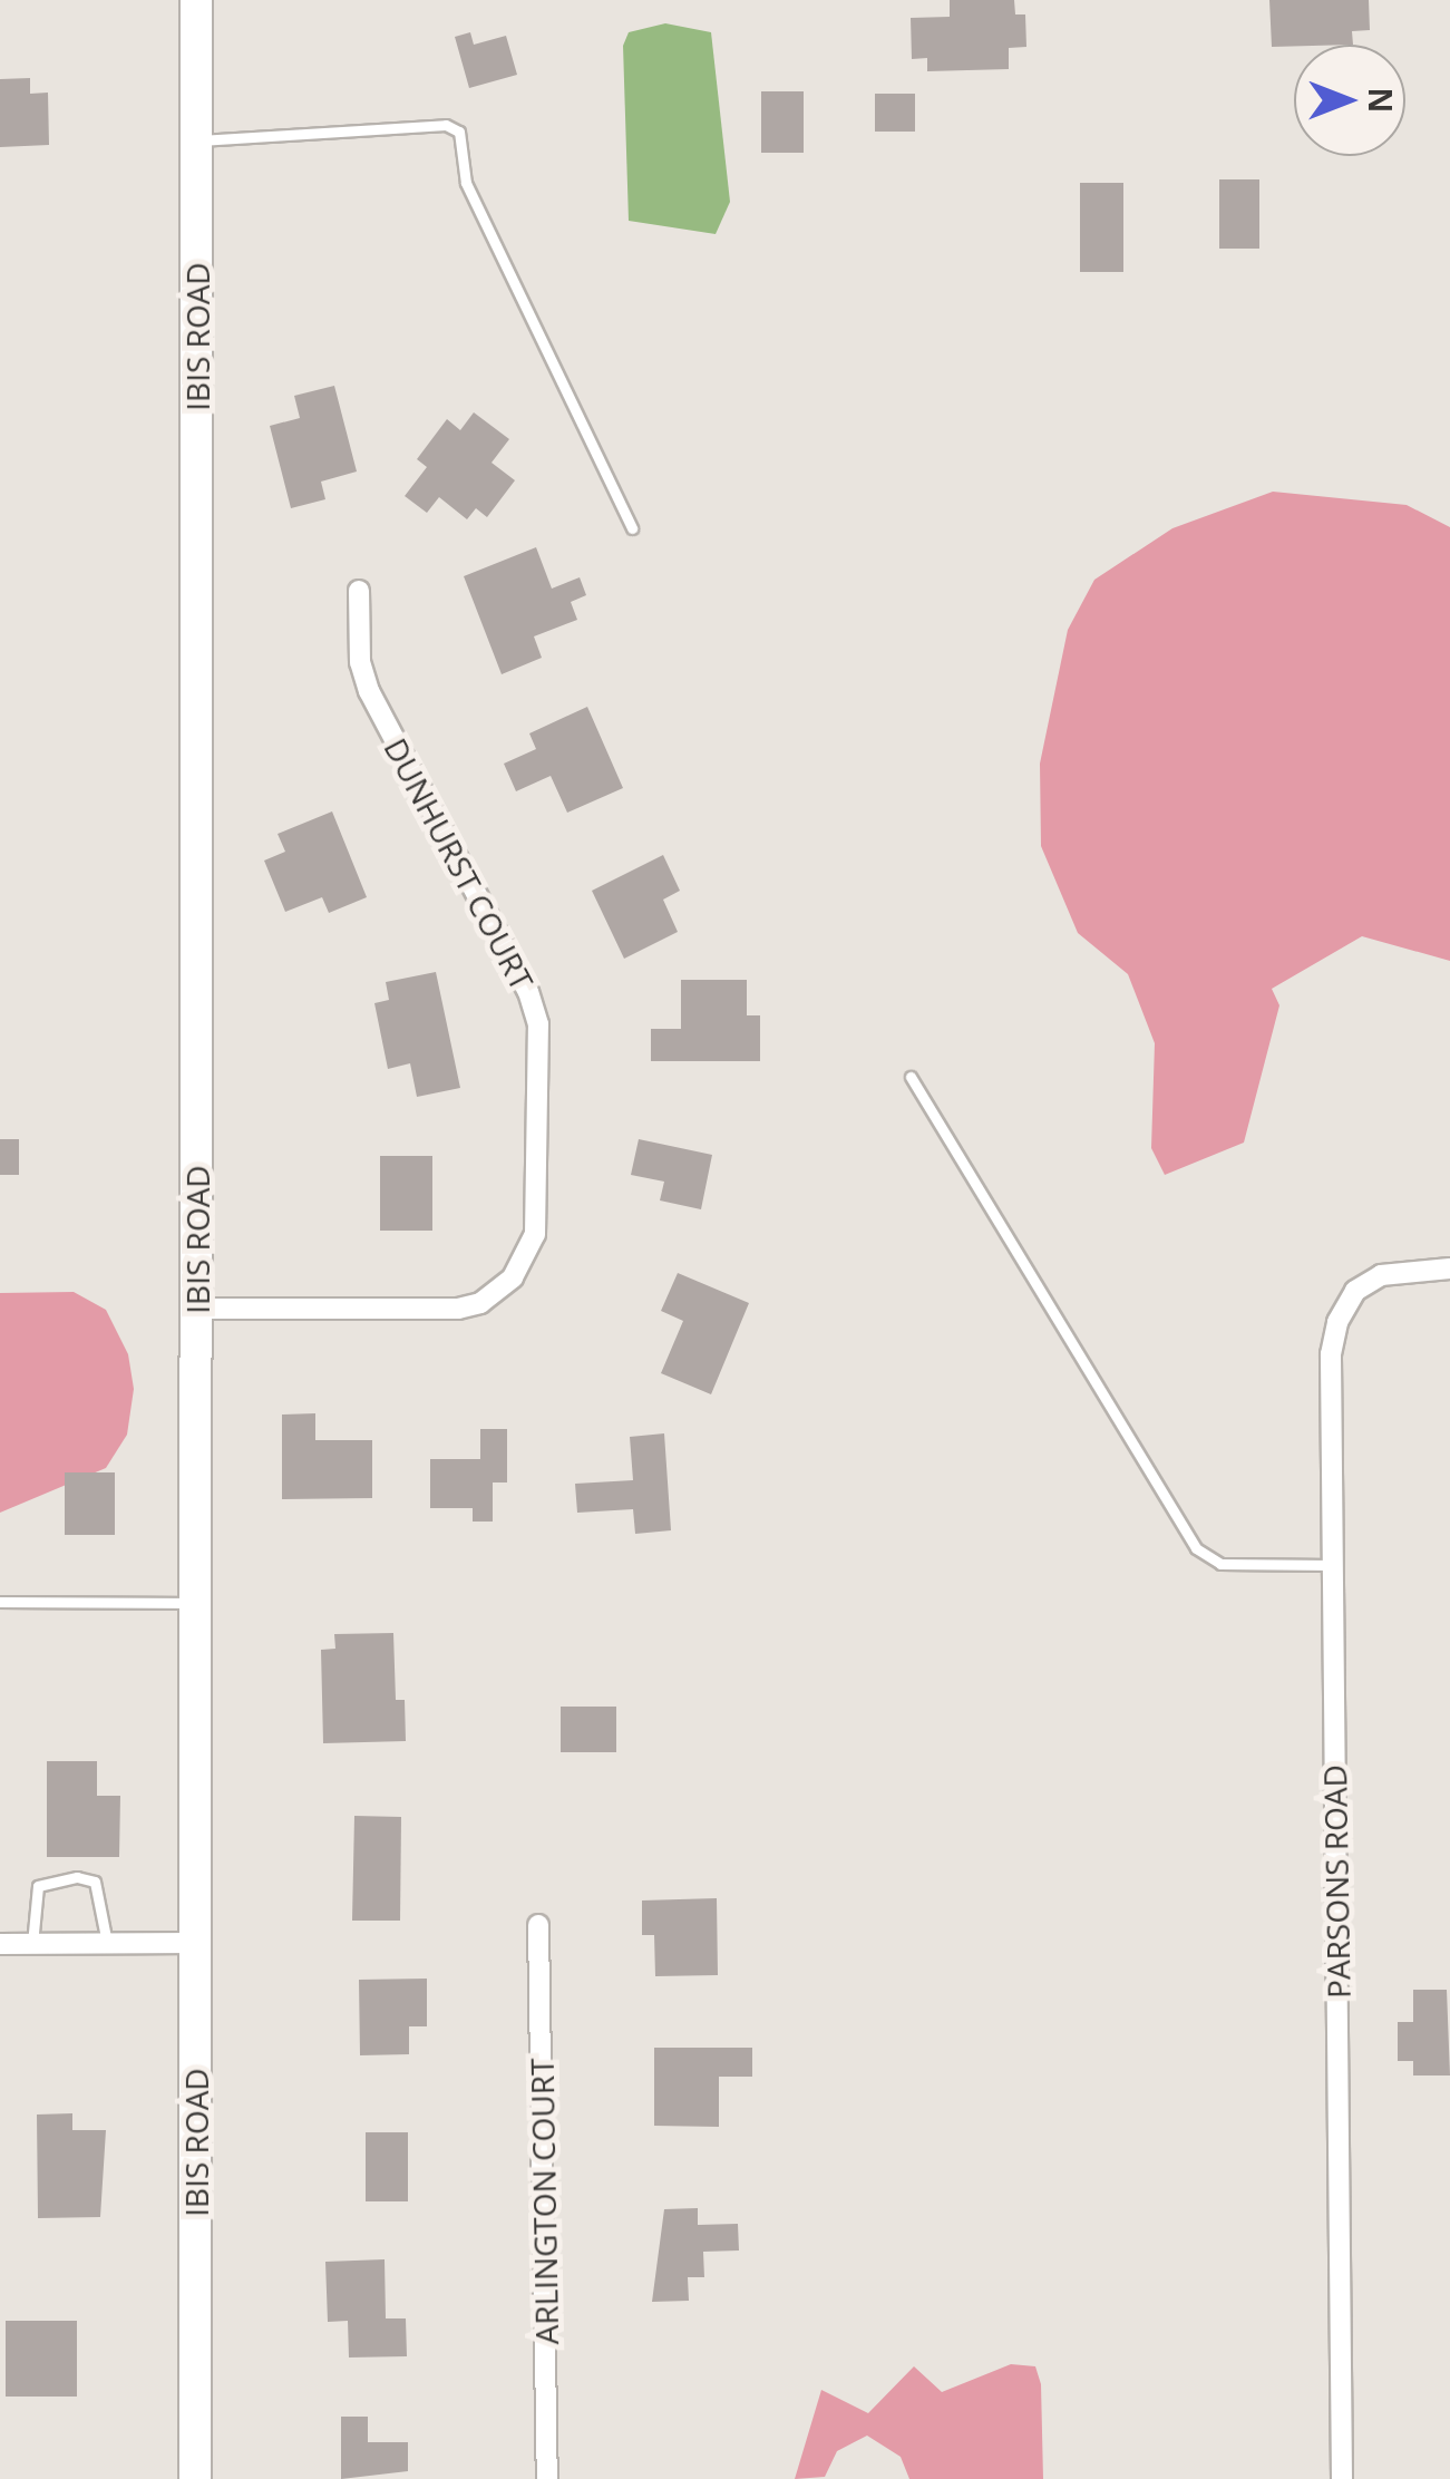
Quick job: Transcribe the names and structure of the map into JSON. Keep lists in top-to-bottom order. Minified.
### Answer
{"streets":{"street":["IBIS ROAD","DUNHURST COURT","PARSONS ROAD","ARLINGTON COURT"]},"crossings":[["IBIS ROAD","DUNHURST COURT"]],"north":"right"}
